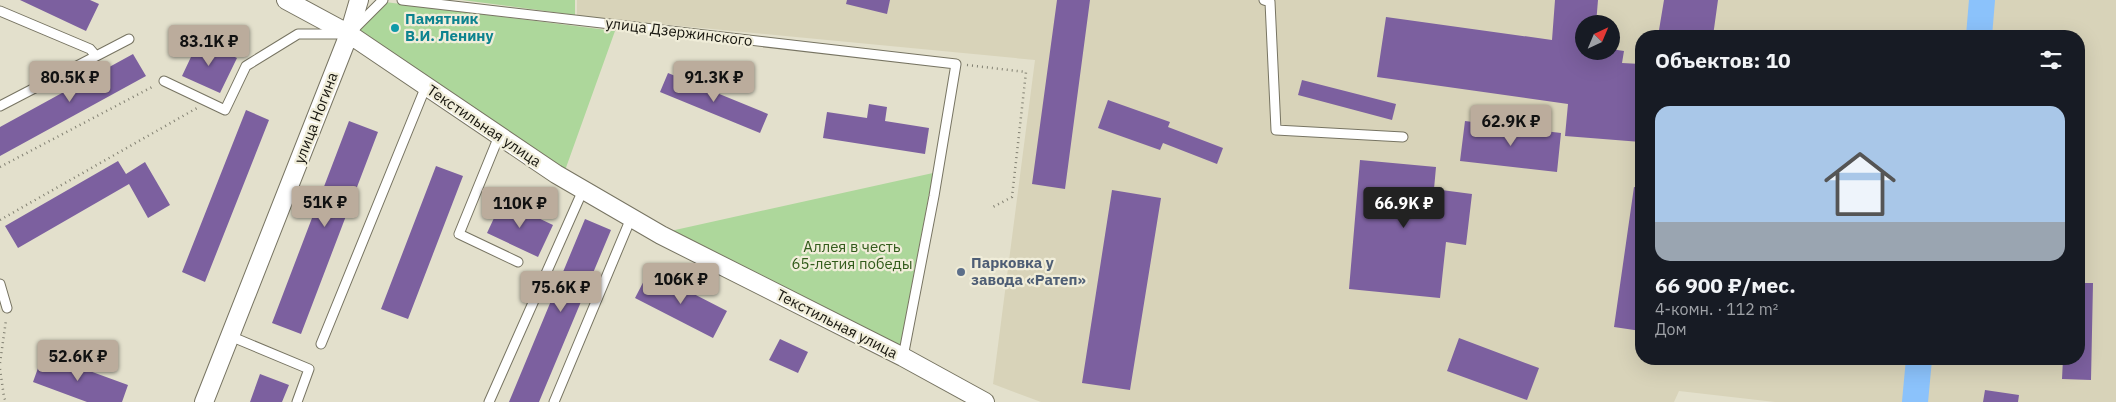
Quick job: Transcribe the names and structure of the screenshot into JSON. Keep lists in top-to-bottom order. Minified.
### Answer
{"streets":{"street":["улица Ногина","Текстильная улица"],"lane":["улица Дзержинского"]},"crossings":[["улица Ногина","Текстильная улица"]],"parks":["Аллея в честь 65-летия победы"],"places":["Памятник В.И. Ленину","Парковка у завода «Ратеп»"],"north":"top right","page":{"price":["83.1K ₽","80.5K ₽","91.3K ₽","62.9K ₽","51K ₽","110K ₽","66.9K ₽","106K ₽","75.6K ₽","52.6K ₽"],"heading":"Объектов: 10","list":[{"name":"66 900 ₽/мес.","note":"4-комн. · 112 m² · Дом"}]}}
